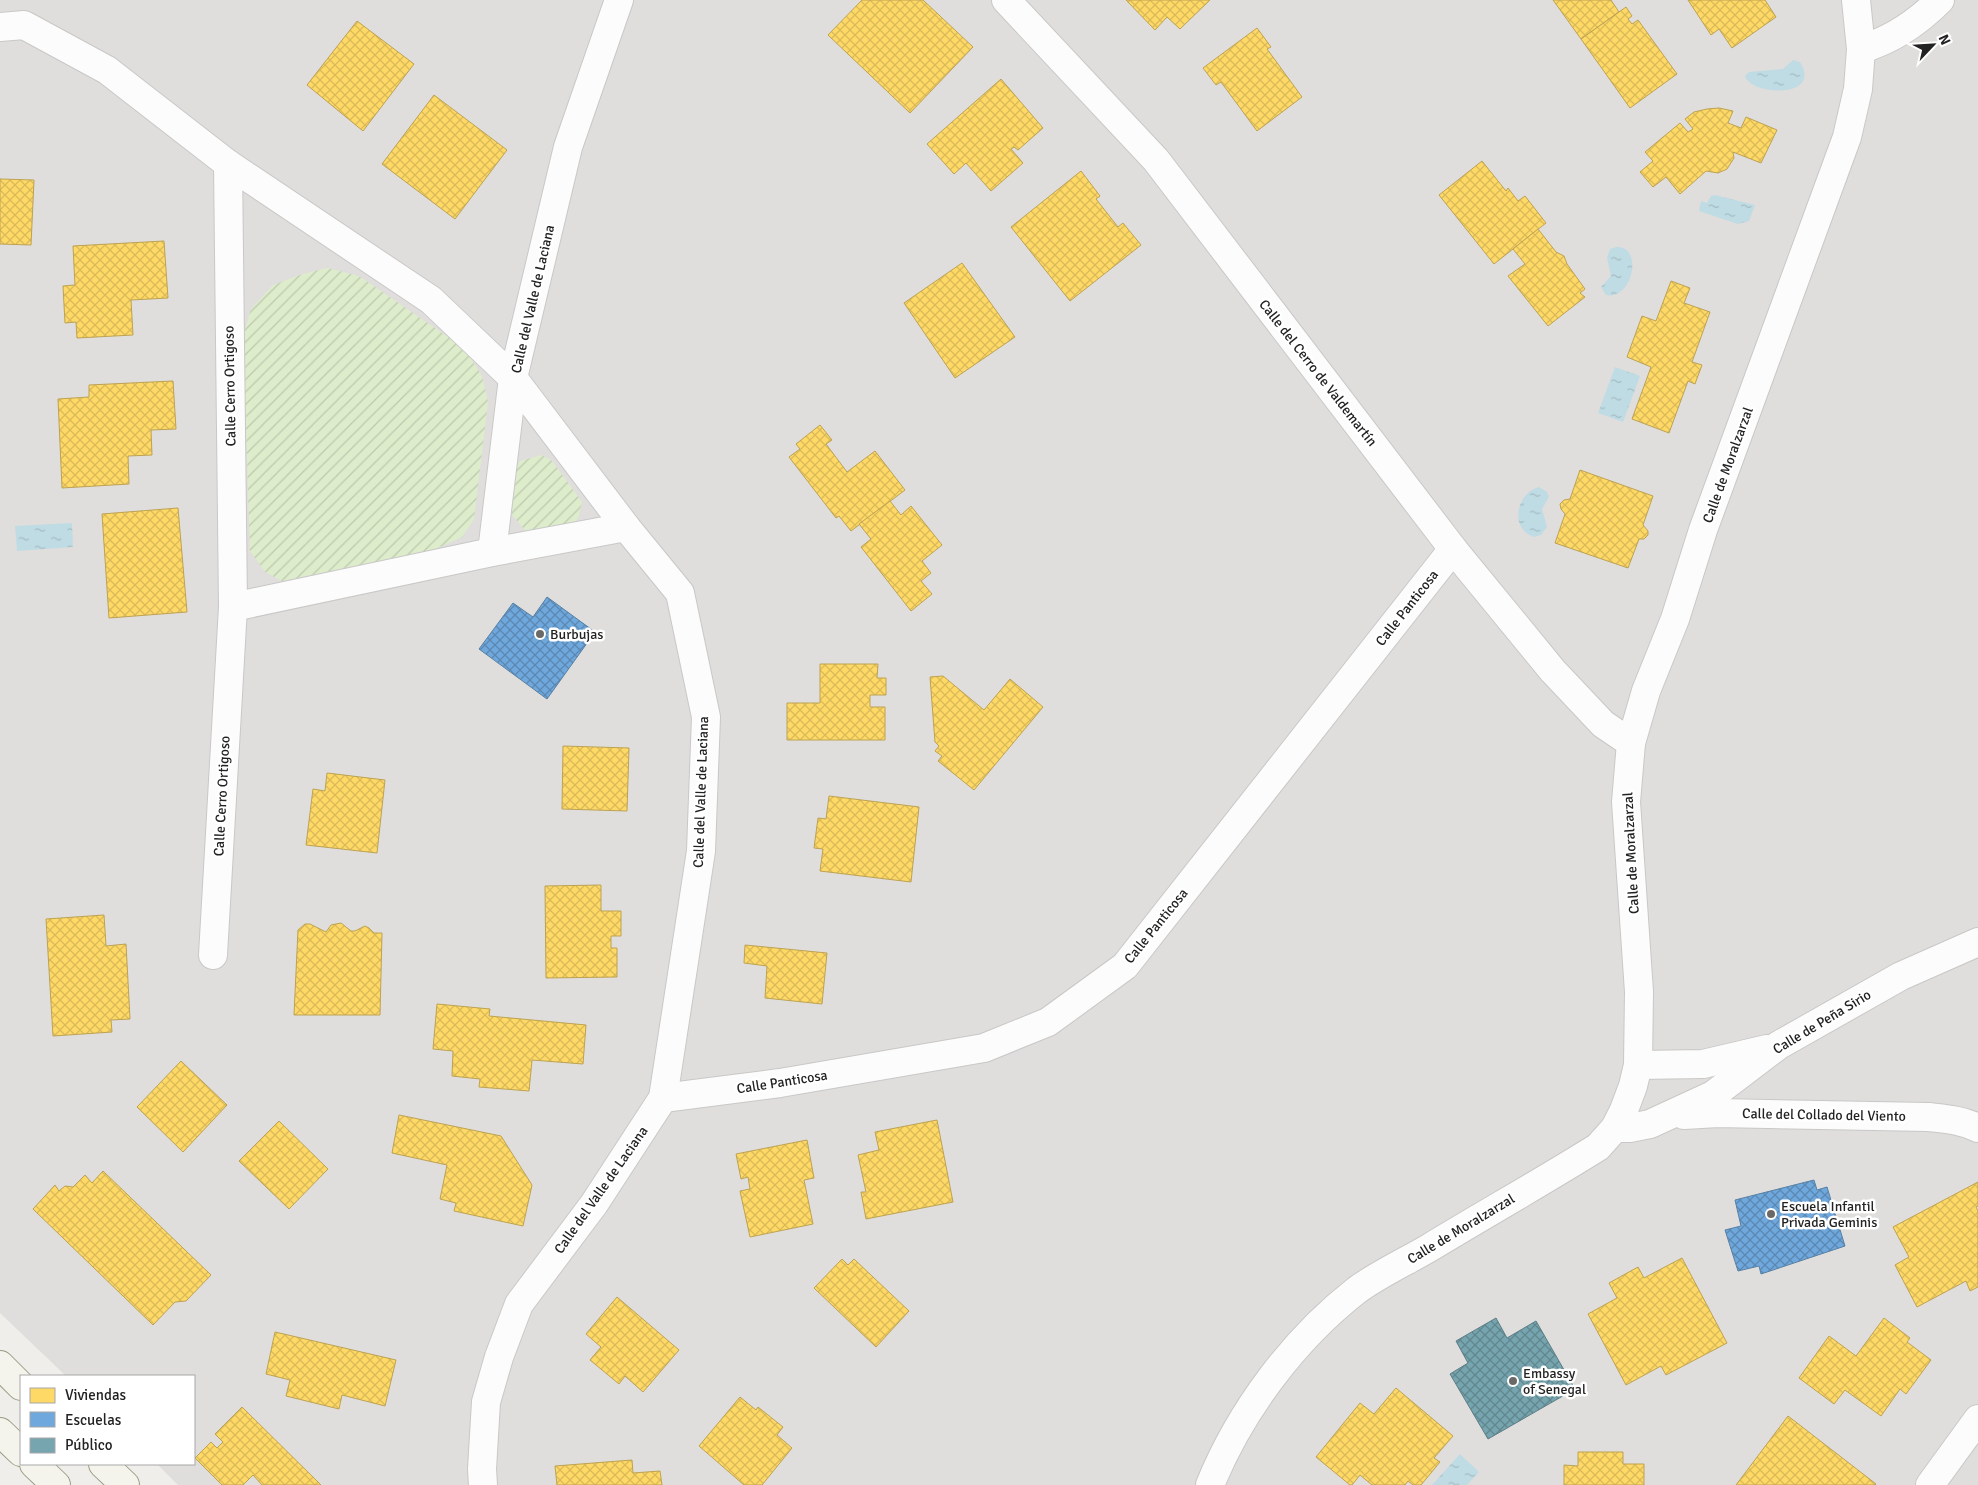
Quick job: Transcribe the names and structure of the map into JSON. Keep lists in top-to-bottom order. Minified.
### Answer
{"streets":{"street":["Calle del Valle de Laciana","Calle del Cerro de Valdemartín","Calle Cerro Ortigoso","Calle de Moralzarzal","Calle Panticosa","Calle de Peña Sirio","Calle del Collado del Viento"]},"crossings":[["Calle del Valle de Laciana","Calle Panticosa"],["Calle del Cerro de Valdemartín","Calle de Moralzarzal"],["Calle del Cerro de Valdemartín","Calle Panticosa"],["Calle de Moralzarzal","Calle de Peña Sirio"],["Calle de Peña Sirio","Calle del Collado del Viento"]],"places":["Burbujas","Escuela Infantil Privada Geminis","Embassy of Senegal"],"legend":["Viviendas","Escuelas","Público"],"north":"top right"}
